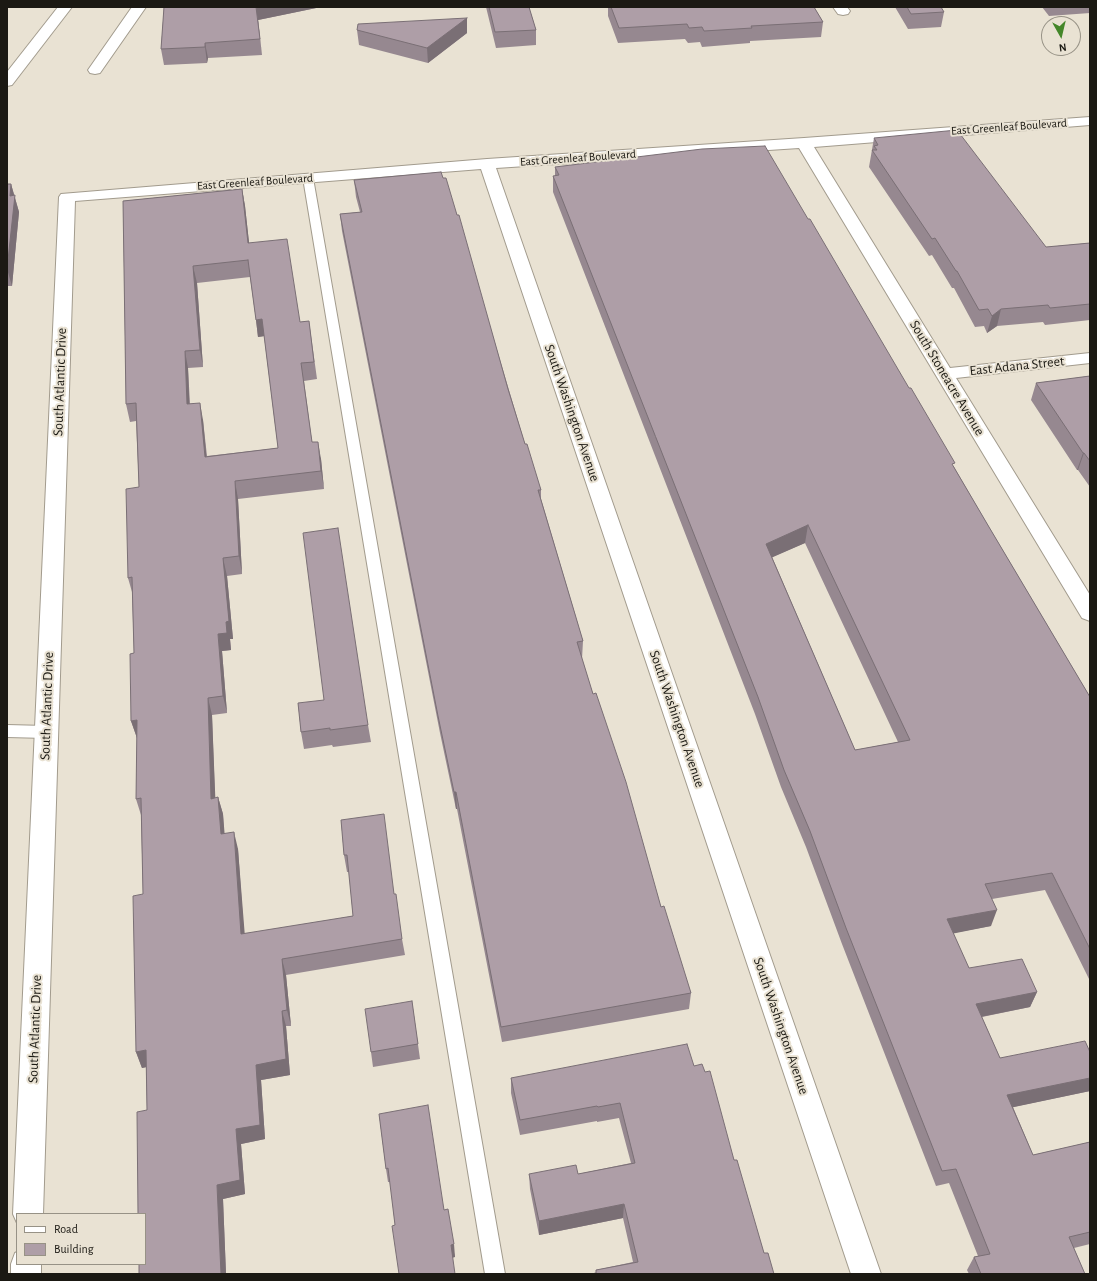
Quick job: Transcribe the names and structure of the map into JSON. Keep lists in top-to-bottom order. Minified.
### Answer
{"streets":{"main road":["East Greenleaf Boulevard","East Adana Street","South Stoneacre Avenue","South Atlantic Drive","South Washington Avenue"]},"crossings":[["East Greenleaf Boulevard","South Stoneacre Avenue"],["East Greenleaf Boulevard","South Atlantic Drive"],["East Greenleaf Boulevard","South Washington Avenue"],["East Adana Street","South Stoneacre Avenue"]],"legend":["Road","Building"],"north":"bottom"}
